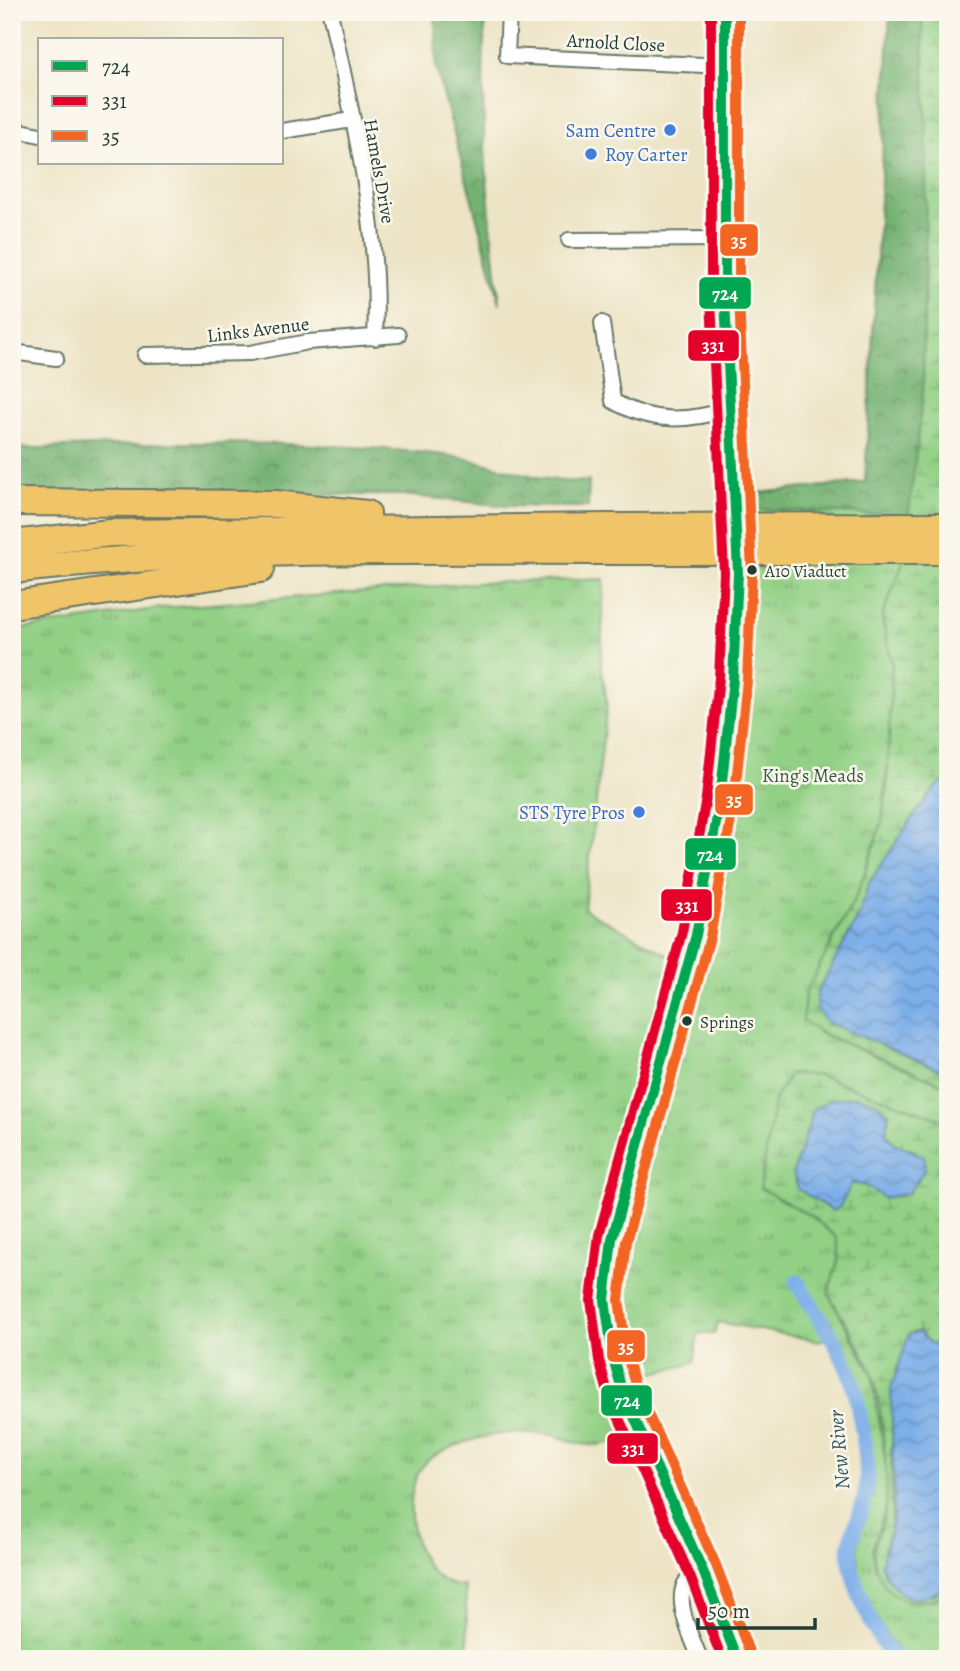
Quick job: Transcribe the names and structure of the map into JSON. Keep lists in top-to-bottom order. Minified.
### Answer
{"streets":{"street":["Arnold Close","Hamels Drive","Links Avenue"]},"crossings":[["Hamels Drive","Links Avenue"]],"water":["New River"],"parks":["King's Meads"],"places":["Sam Centre","Roy Carter","A10 Viaduct","STS Tyre Pros","Springs"],"lines":["transit line 724","transit line 331","transit line 35"],"legend":["724","331","35"],"scale_bar":"50 m"}
